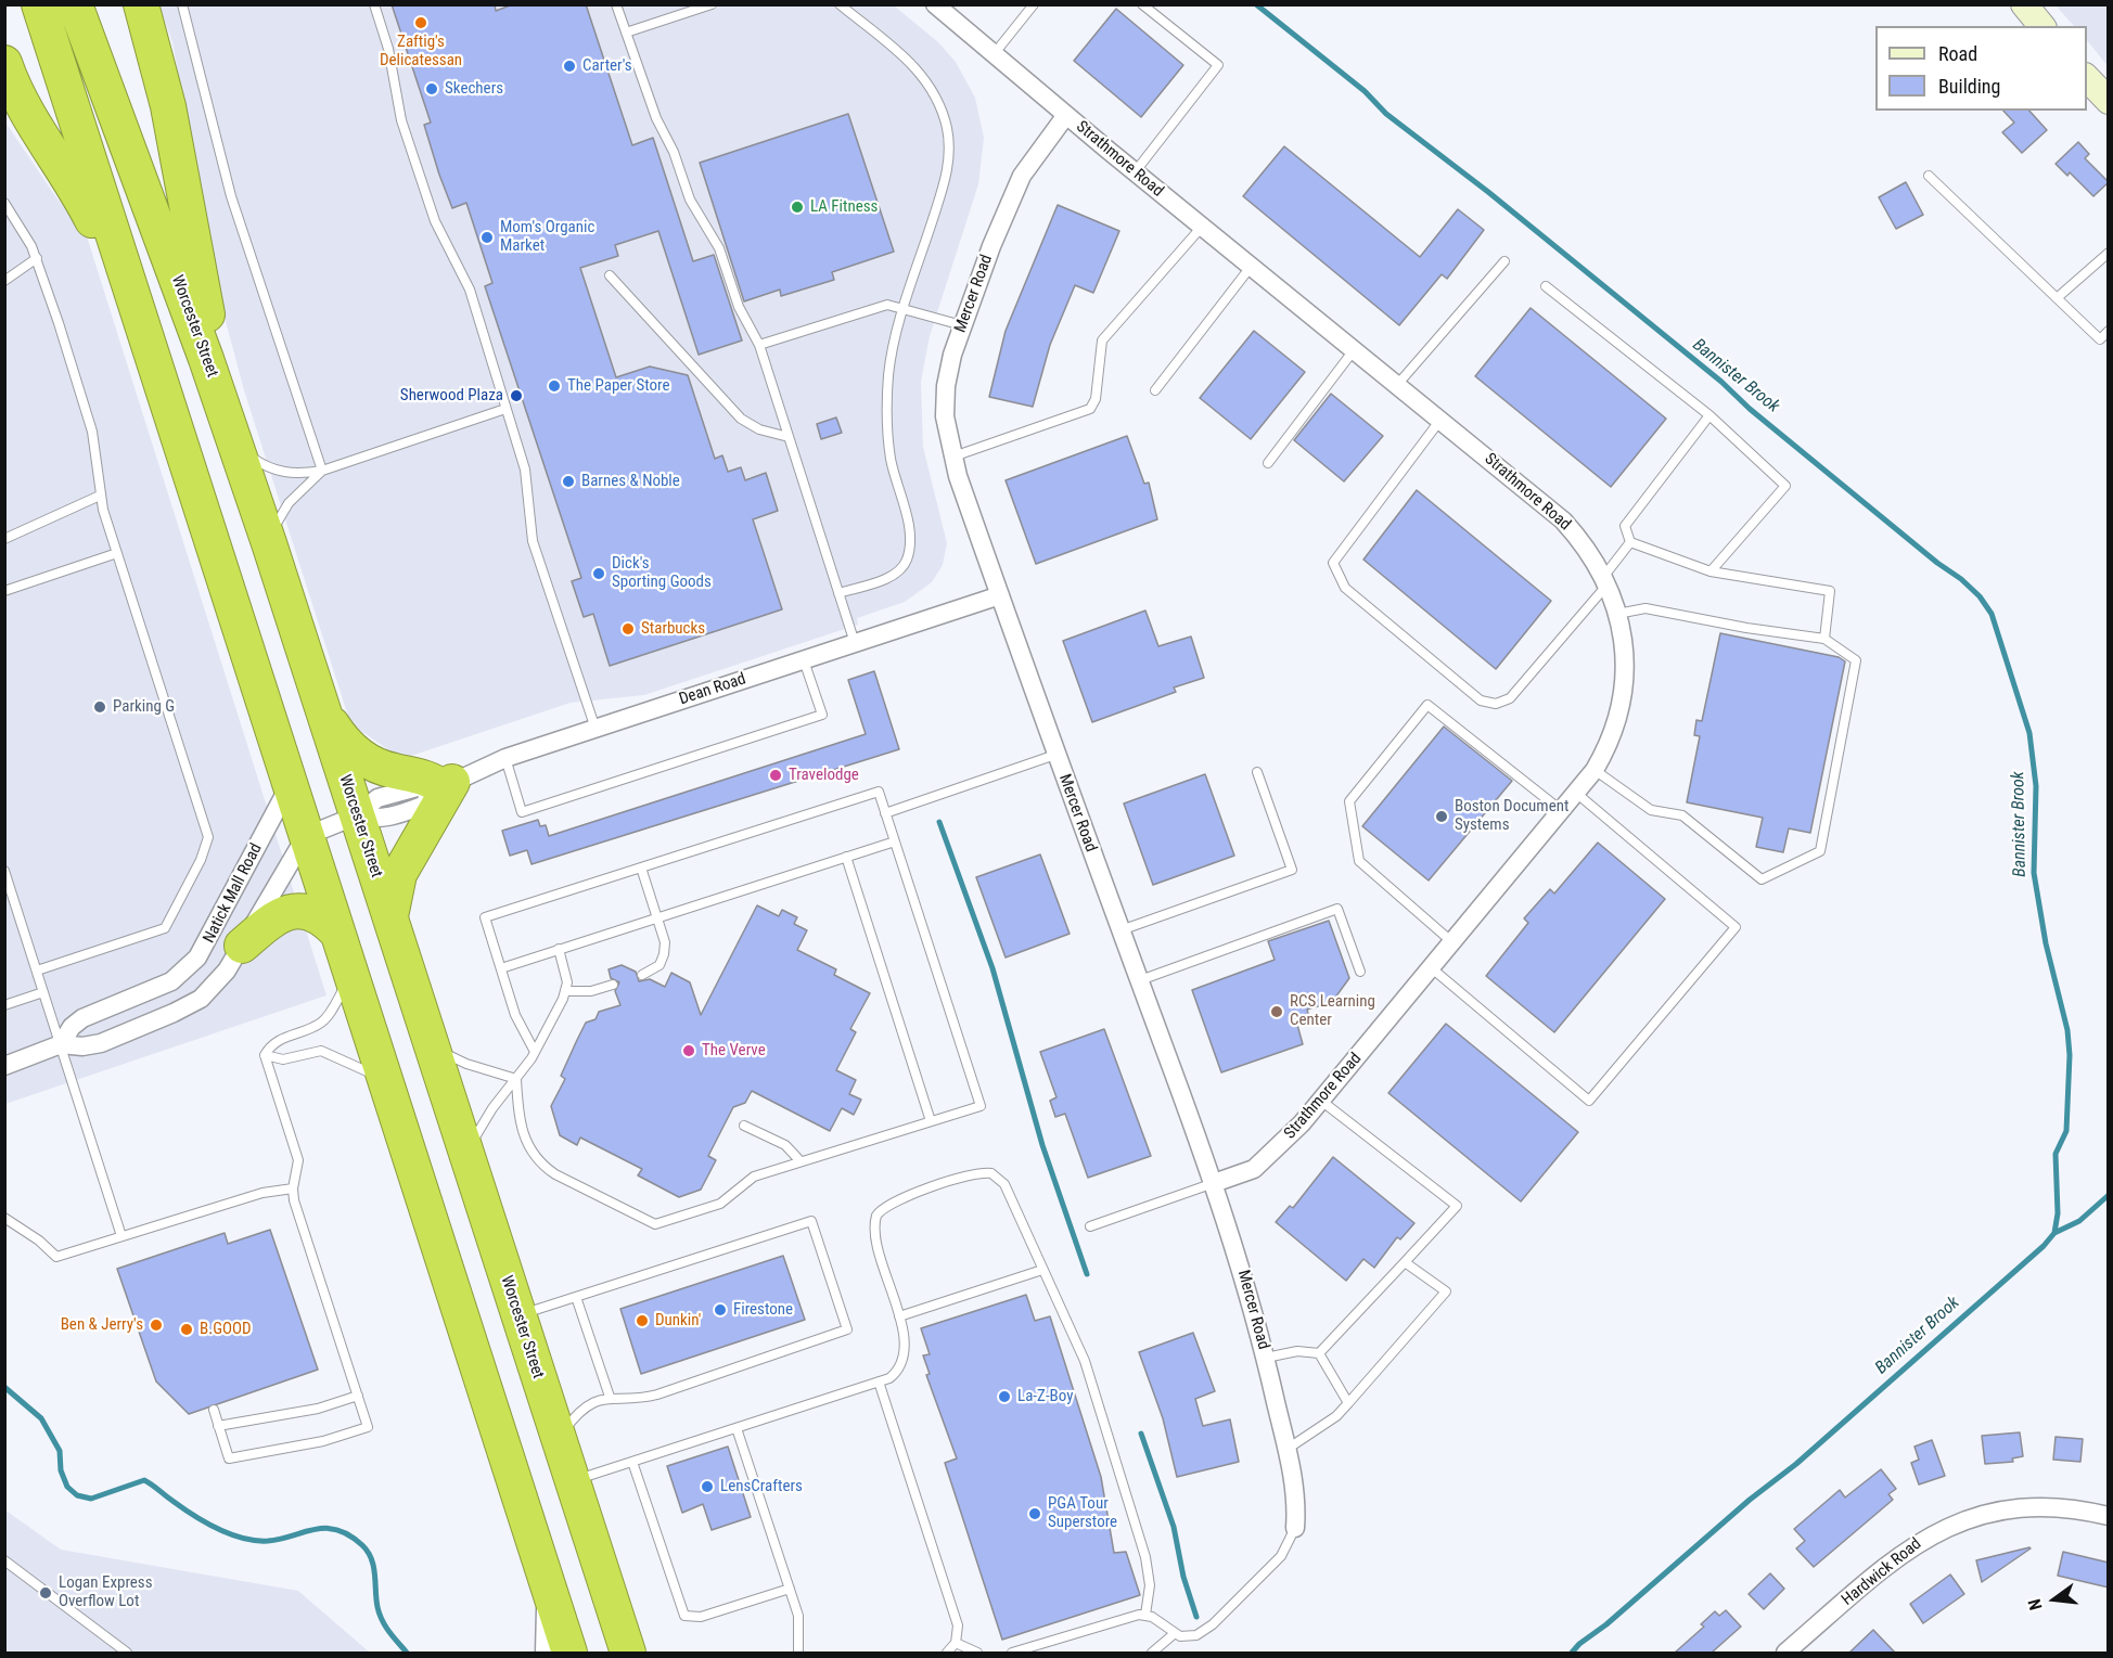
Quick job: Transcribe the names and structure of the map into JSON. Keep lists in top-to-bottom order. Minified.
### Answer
{"streets":{"highway":["Worcester Street"],"street":["Strathmore Road","Mercer Road","Dean Road","Natick Mall Road","Hardwick Road"]},"crossings":[["Strathmore Road","Mercer Road"],["Mercer Road","Dean Road"],["Worcester Street","Dean Road"],["Dean Road","Natick Mall Road"]],"water":["Bannister Brook"],"places":["Zaftig's Delicatessan","Carter's","Skechers","LA Fitness","Mom's Organic Market","The Paper Store","Sherwood Plaza","Barnes & Noble","Dick's Sporting Goods","Starbucks","Parking G","Travelodge","Boston Document Systems","RCS Learning Center","The Verve","Firestone","Dunkin'","Ben & Jerry's","B.GOOD","La-Z-Boy","LensCrafters","PGA Tour Superstore","Logan Express Overflow Lot"],"legend":["Road","Building"],"north":"left"}
